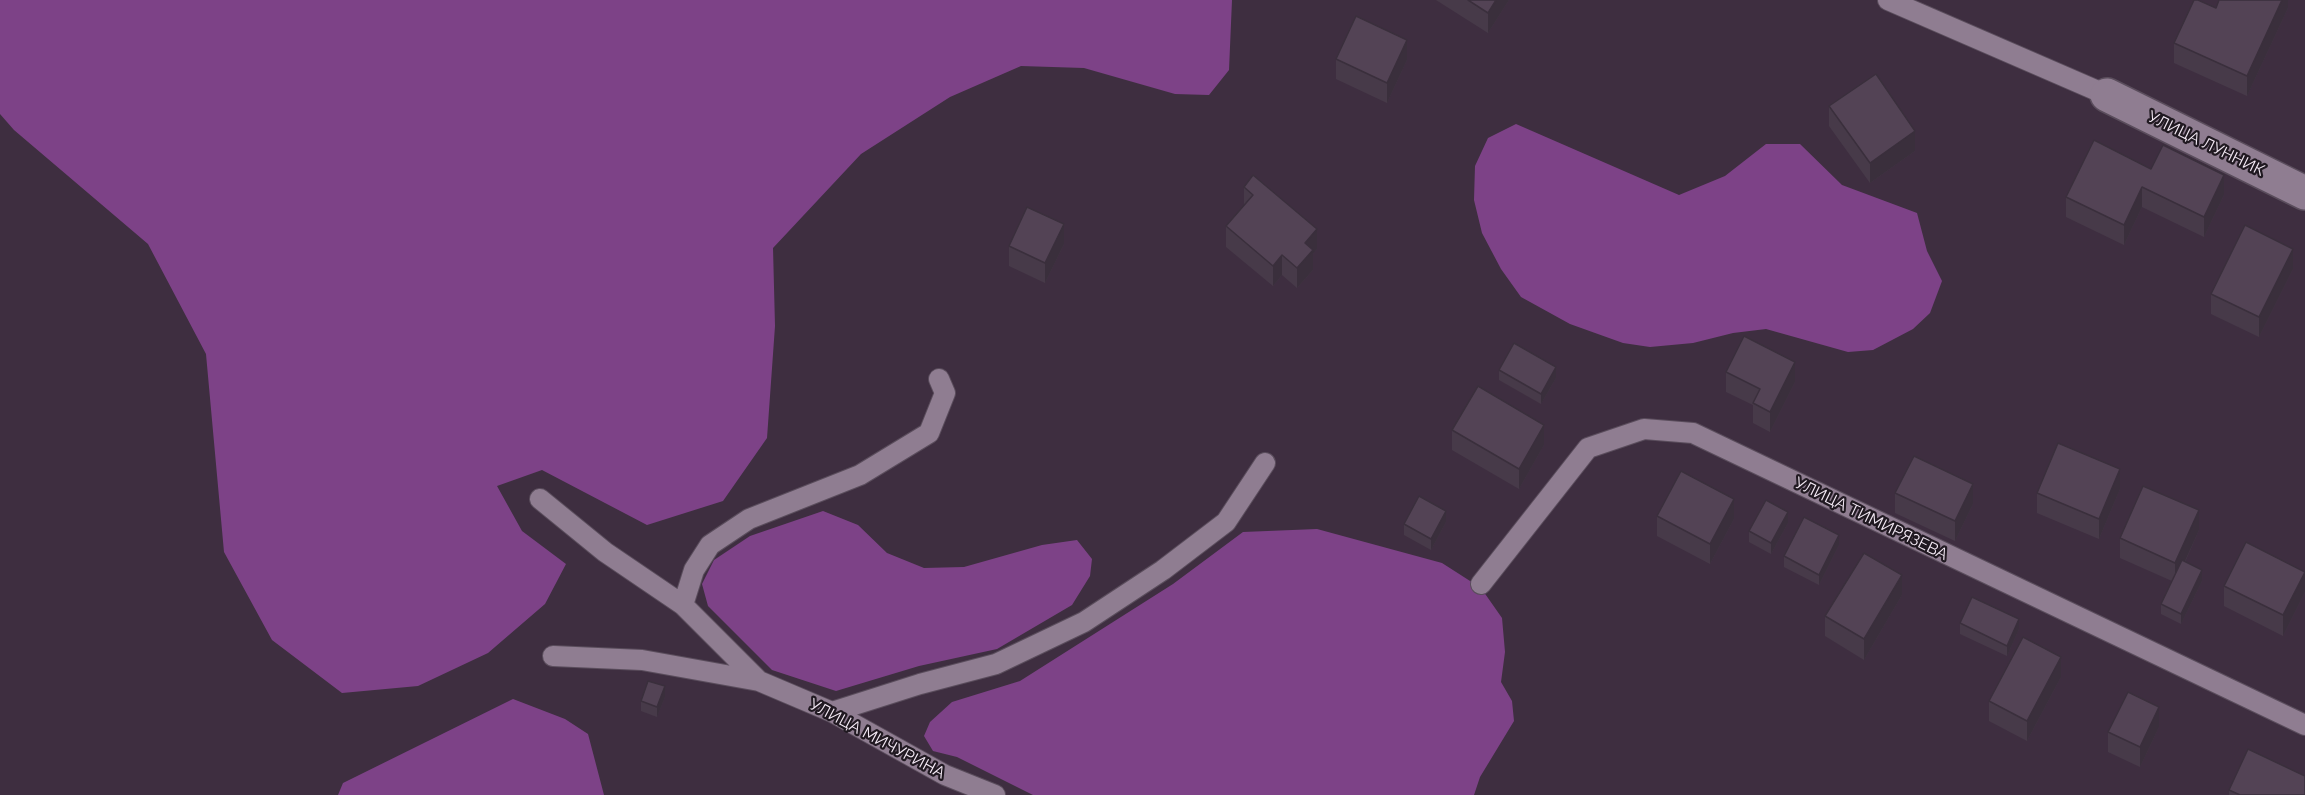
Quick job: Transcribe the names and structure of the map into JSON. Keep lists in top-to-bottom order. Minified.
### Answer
{"streets":{"street":["УЛИЦА ЛУННИК"],"lane":["УЛИЦА ТИМИРЯЗЕВА","УЛИЦА МИЧУРИНА"]}}
